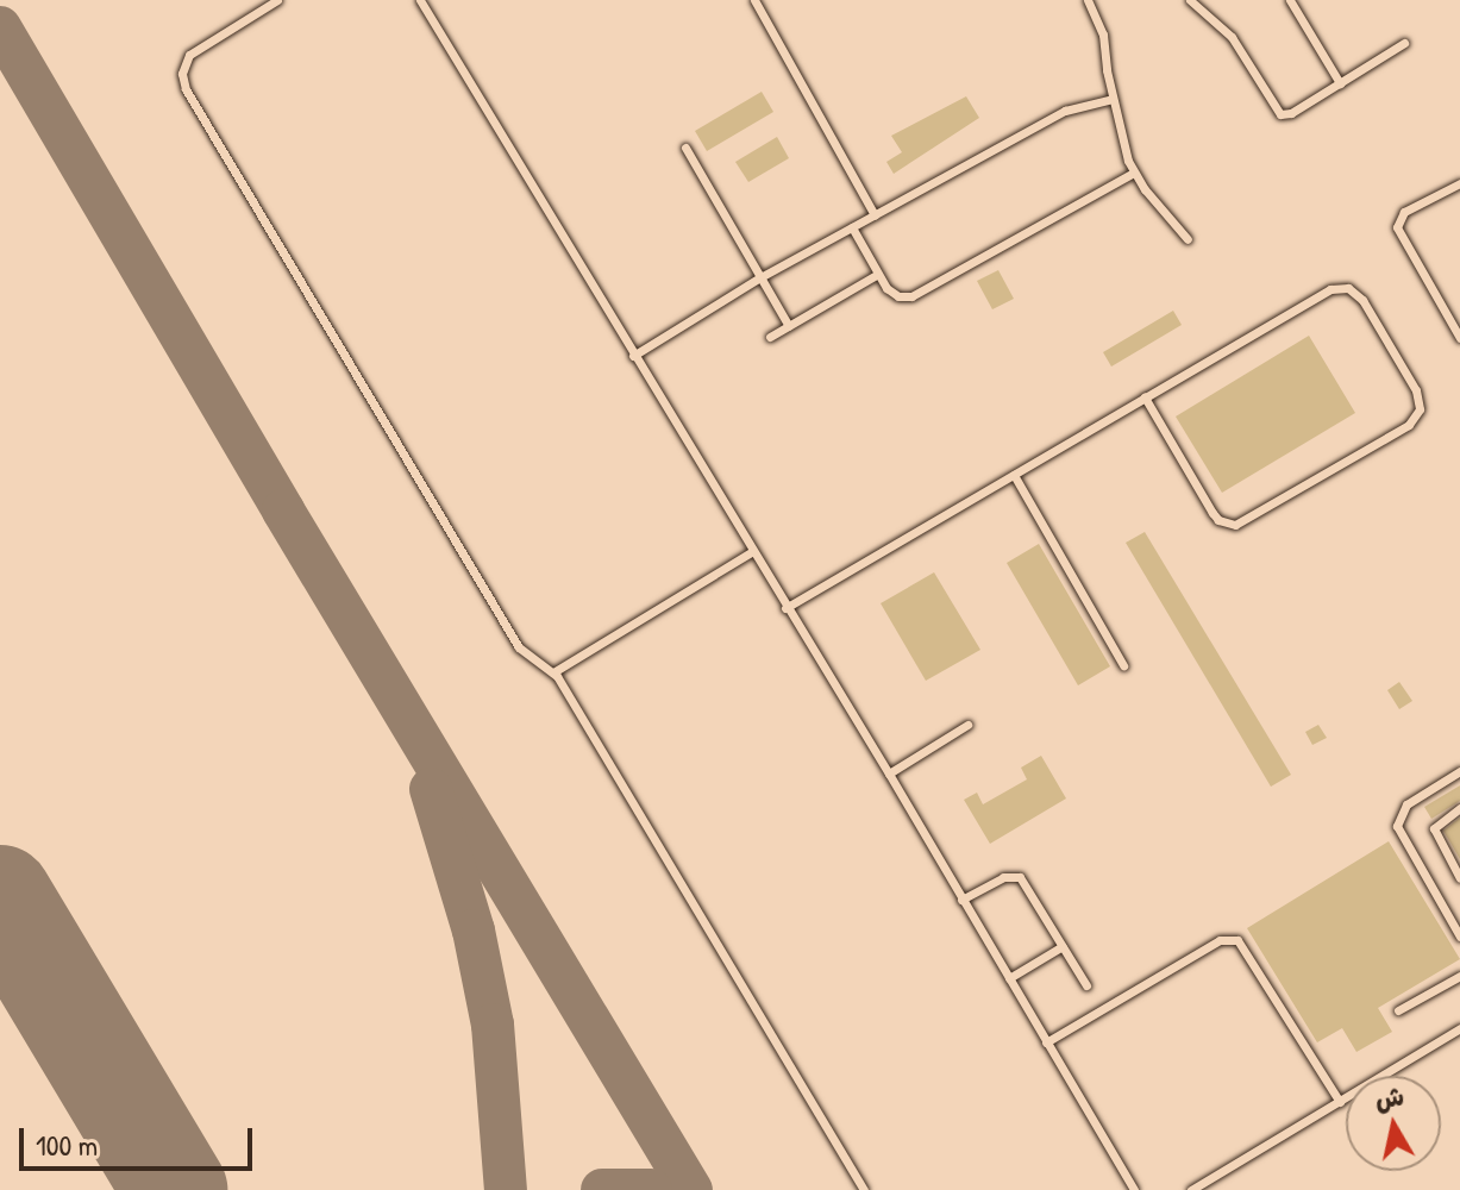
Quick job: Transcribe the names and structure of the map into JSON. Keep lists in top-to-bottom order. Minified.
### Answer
{"scale_bar":"100 m","north":"top"}
